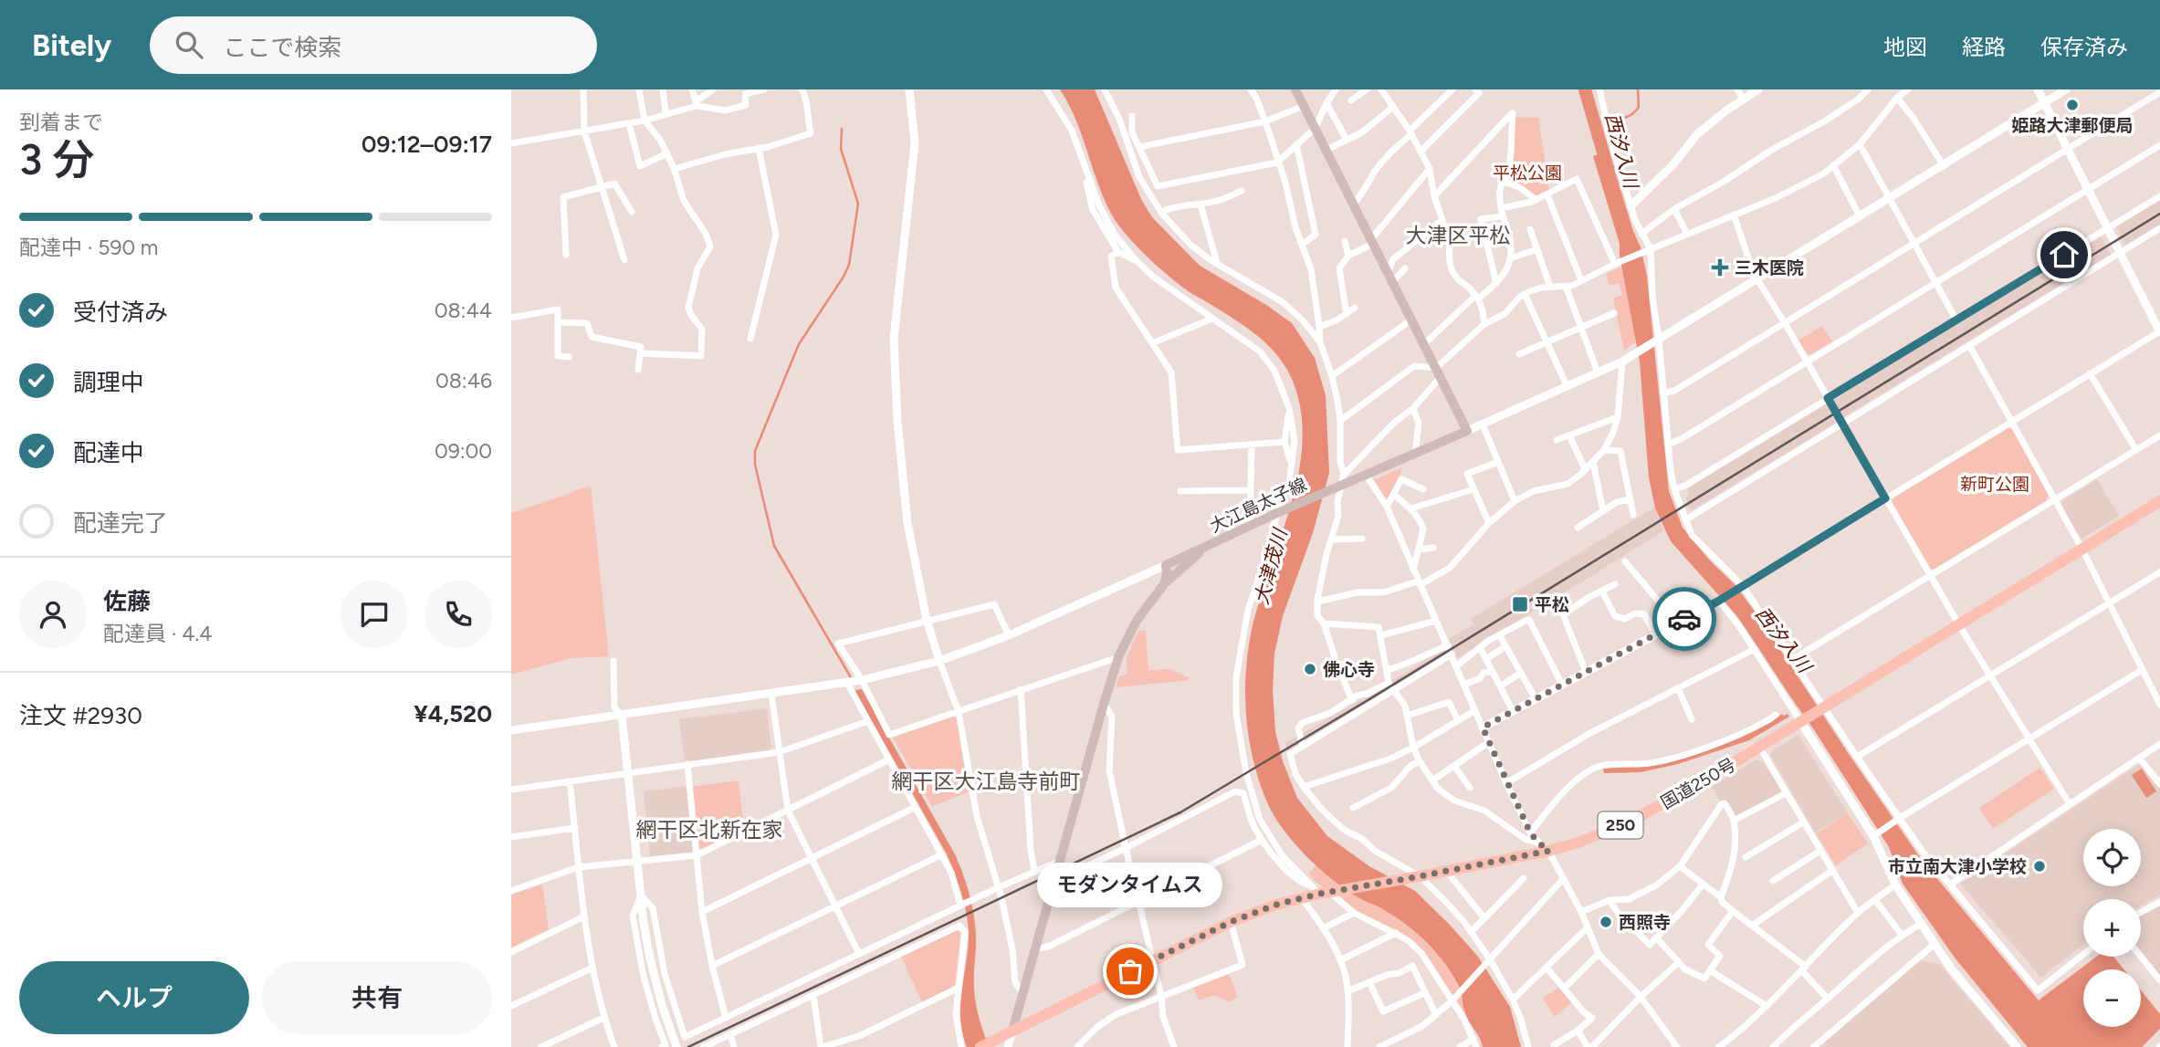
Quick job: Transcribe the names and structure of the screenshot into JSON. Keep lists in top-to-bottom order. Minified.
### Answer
{"streets":{"highway":["国道250号","250"],"main road":["大江島太子線"]},"districts":["大津区平松","網干区大江島寺前町","網干区北新在家"],"water":["西汐入川","大津茂川"],"parks":["平松公園","新町公園"],"places":{"other":["姫路大津郵便局","佛心寺","市立南大津小学校","西照寺","モダンタイムス"],"health":["三木医院"],"transit":["平松"]},"page":{"header":"Bitely","search":"ここで検索","nav":["地図","経路","保存済み"],"heading":["3 分","到着まで","09:12–09:17"],"panel":["佐藤","配達員 · 4.4","注文 #2930","¥4,520"],"bar":"配達中 · 590 m","list":[["受付済み","08:44"],["調理中","08:46"],["配達中","09:00"],"配達完了"],"map_buttons":["+","−"],"bubble":"モダンタイムス","buttons":["ヘルプ","共有"]}}
